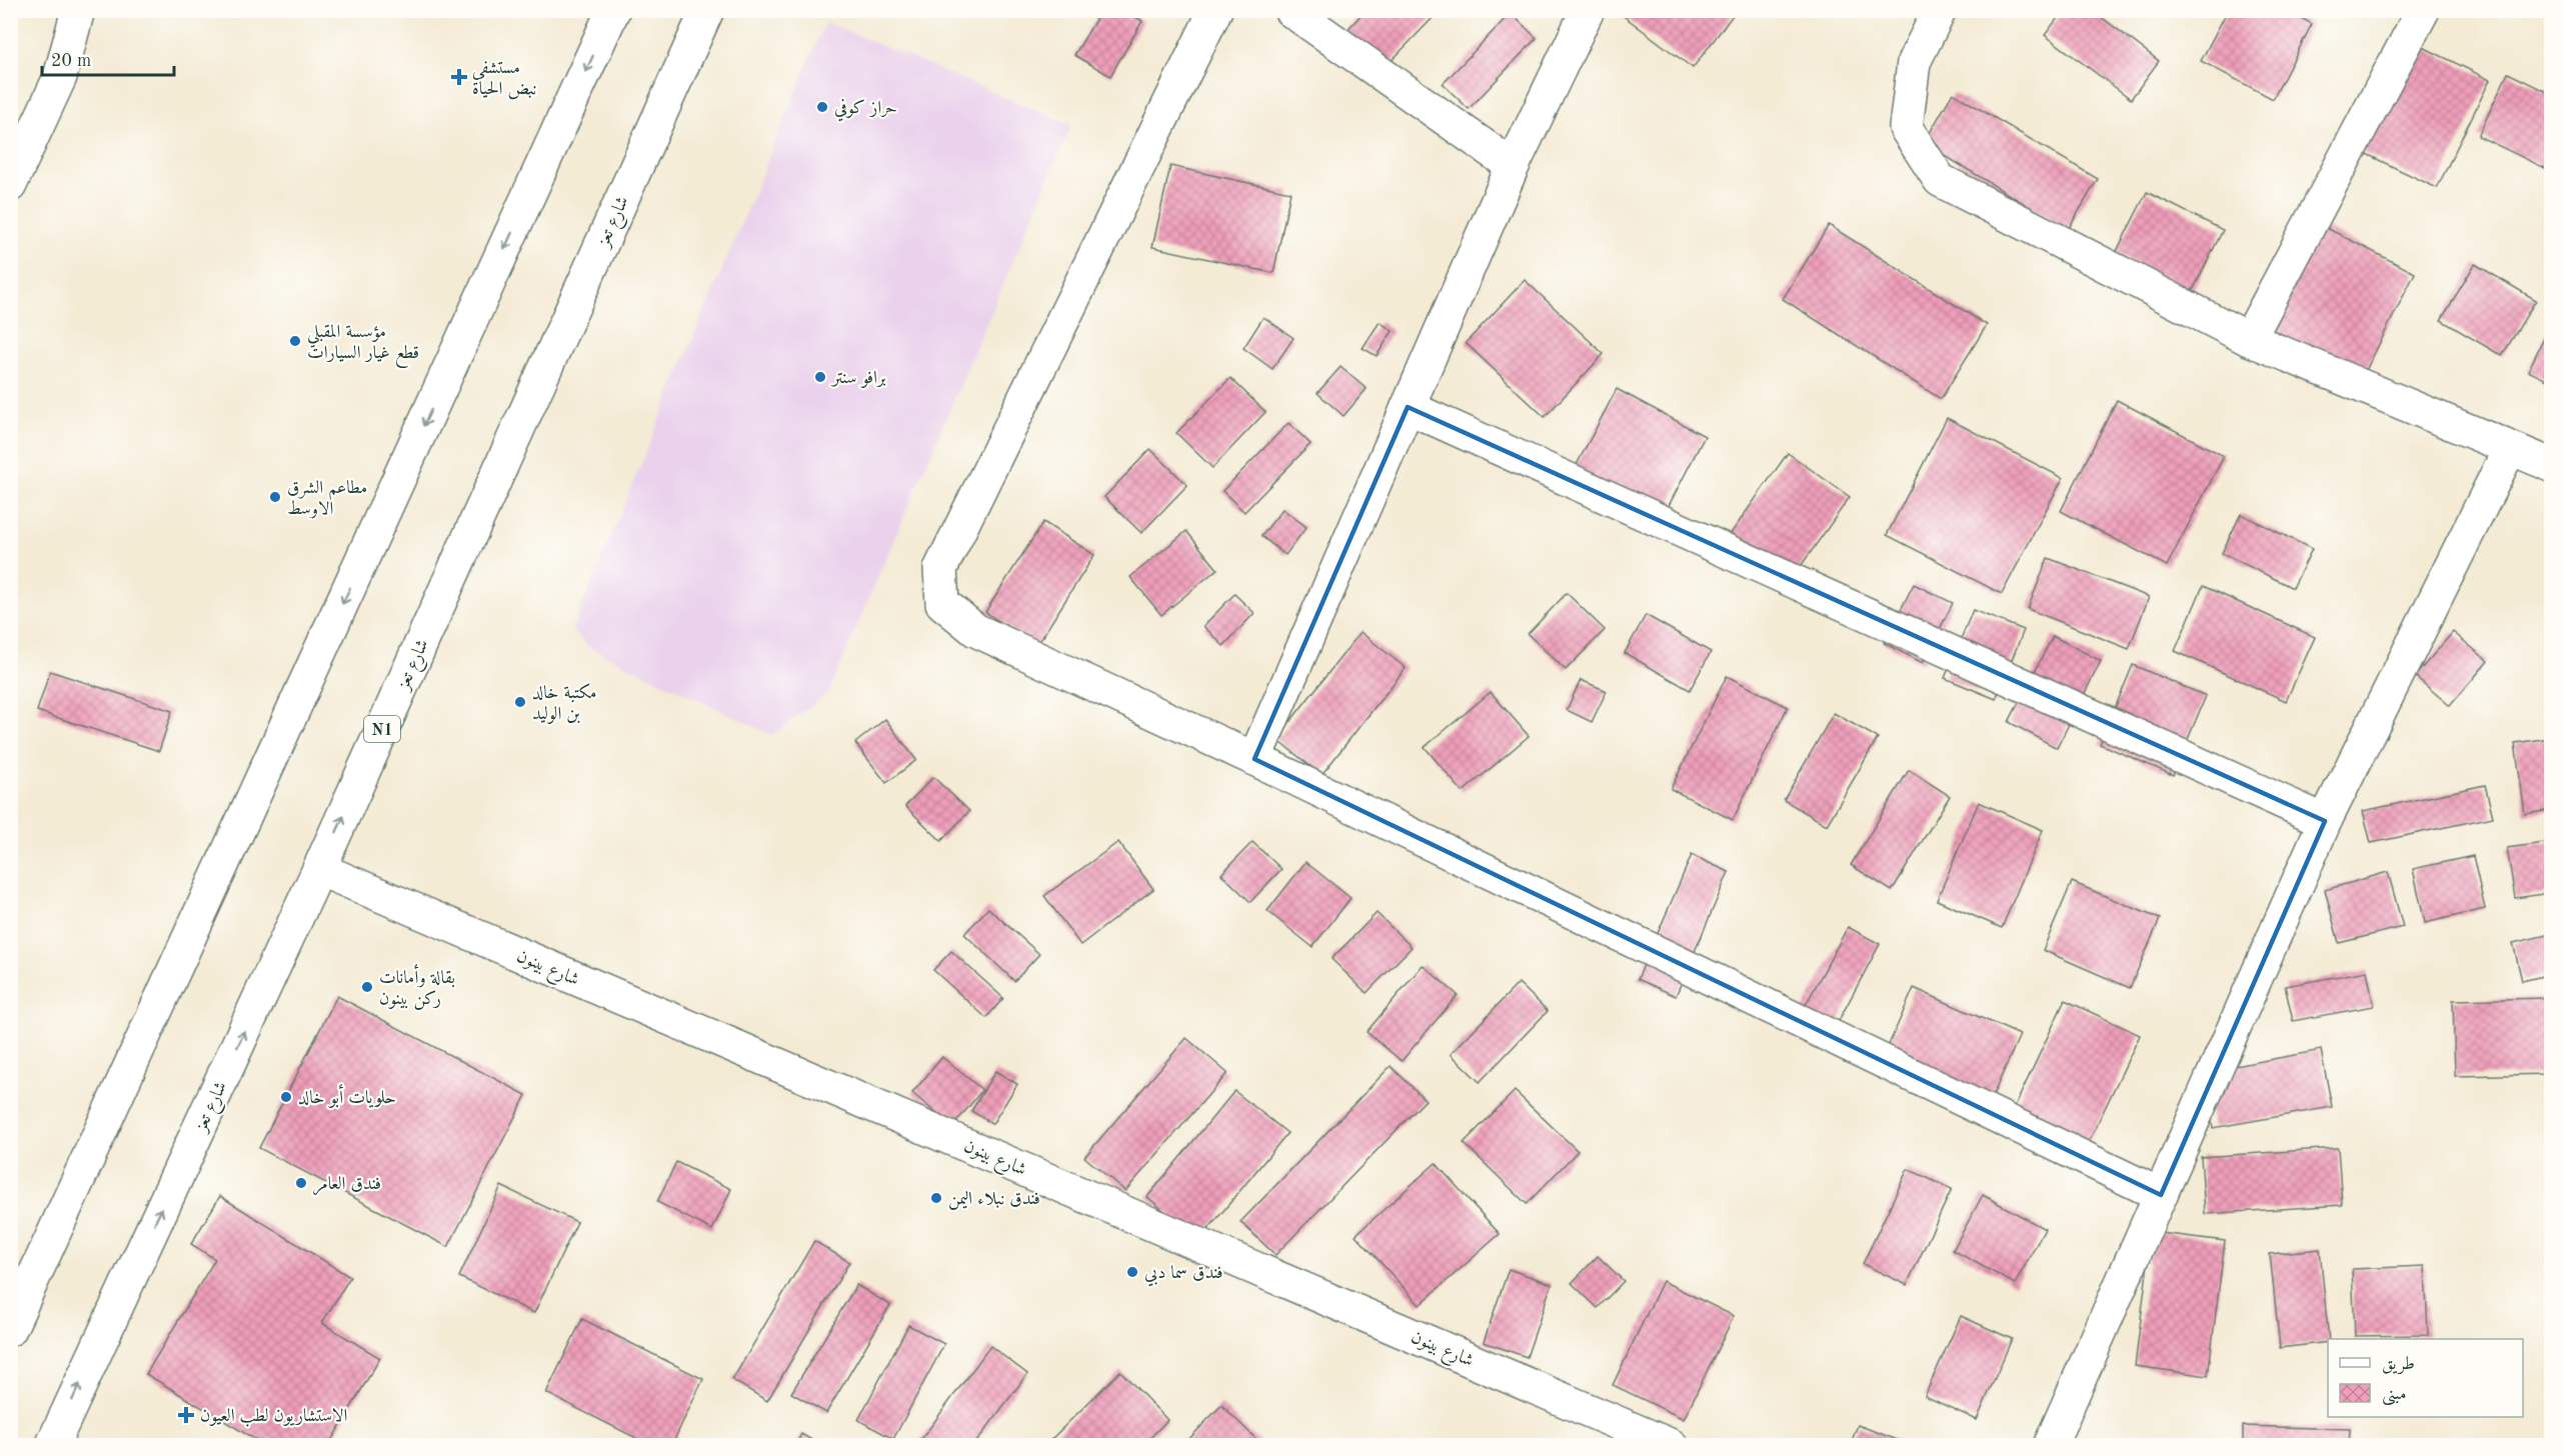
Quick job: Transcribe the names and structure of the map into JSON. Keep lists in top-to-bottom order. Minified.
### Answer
{"streets":{"main road":["شارع تعز","N1","شارع بينون"]},"crossings":[["شارع تعز","شارع بينون"]],"places":{"health":["مستشفى نبض الحياة","الاستشاريون لطب العيون"],"other":["حراز كوفي","مؤسسة المقبلي قطع غيار السيارات","برافو سنتر","مطاعم الشرق الاوسط","مكتبة خالد بن الوليد","بقالة وأمانات ركن بينون","حلويات أبو خالد","فندق العامر","فندق نبلاء اليمن","فندق سما دبي"]},"legend":["طريق","مبنى"],"scale_bar":"20 m"}
